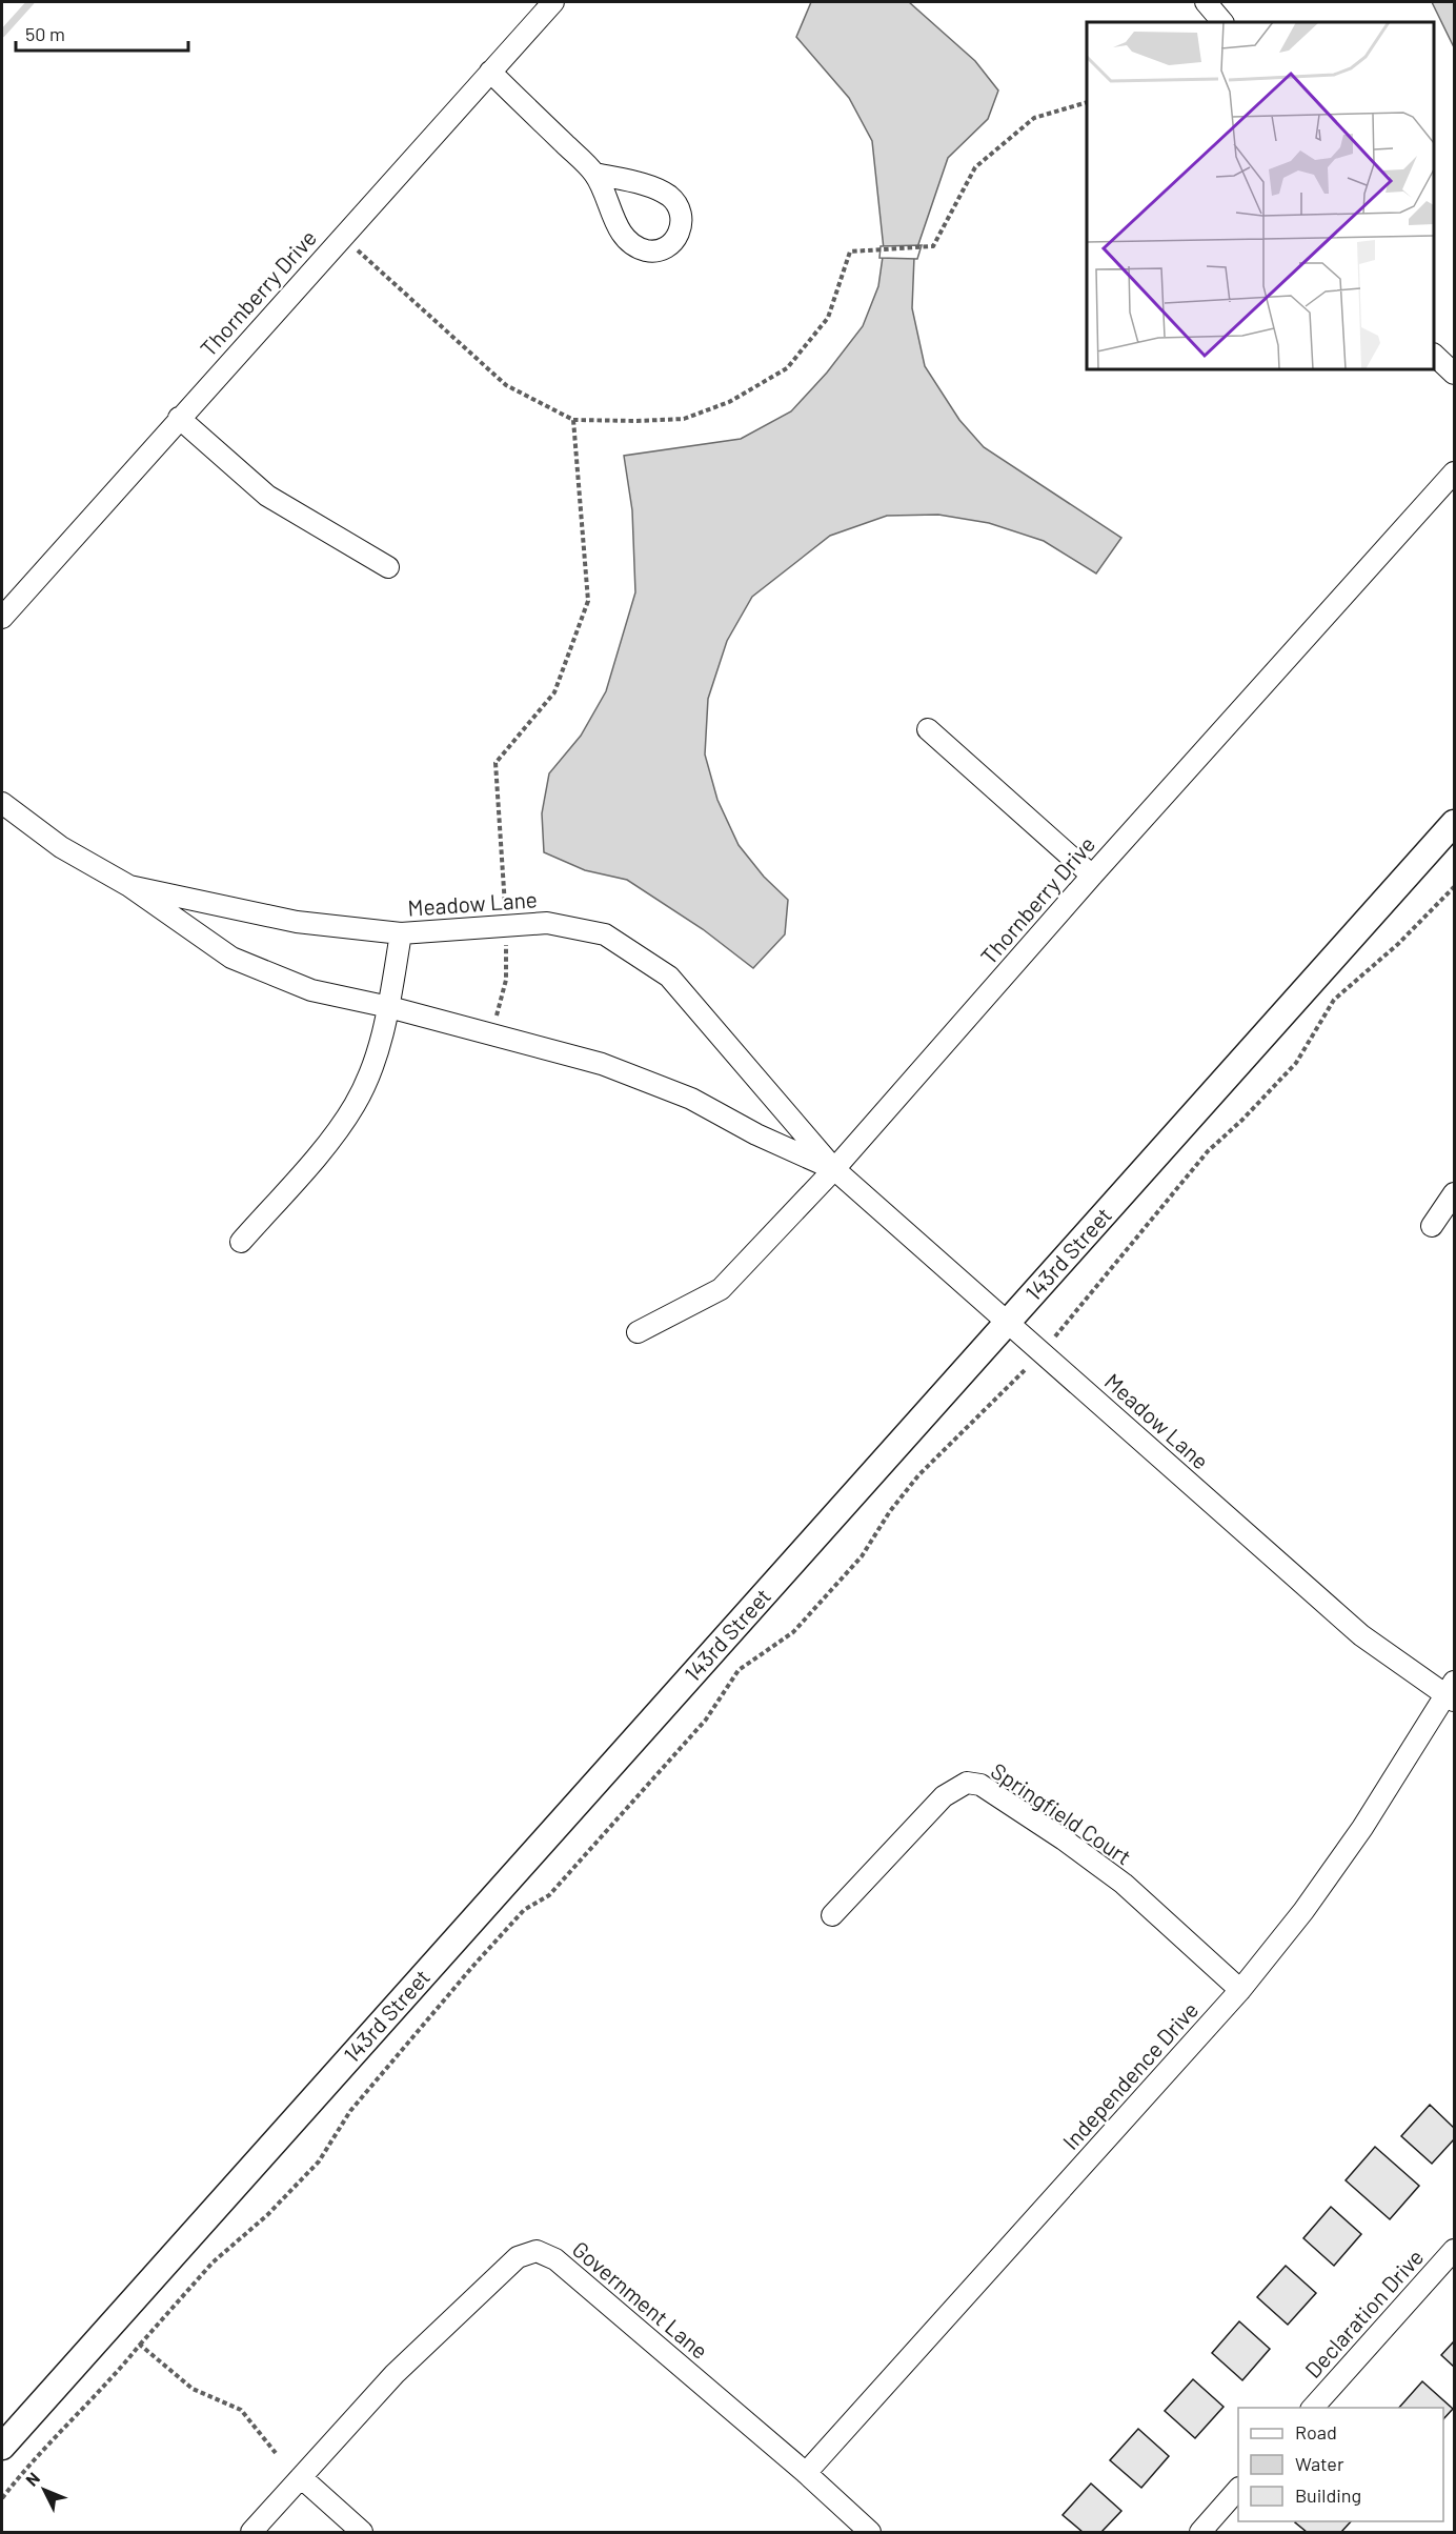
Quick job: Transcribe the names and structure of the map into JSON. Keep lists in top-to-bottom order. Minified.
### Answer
{"streets":{"street":["Thornberry Drive","Meadow Lane","143rd Street","Springfield Court","Independence Drive","Government Lane","Declaration Drive"]},"crossings":[["Thornberry Drive","Meadow Lane"],["Meadow Lane","143rd Street"],["Meadow Lane","Independence Drive"],["Springfield Court","Independence Drive"],["Independence Drive","Government Lane"]],"legend":["Road","Water","Building"],"scale_bar":"50 m","north":"top left"}
